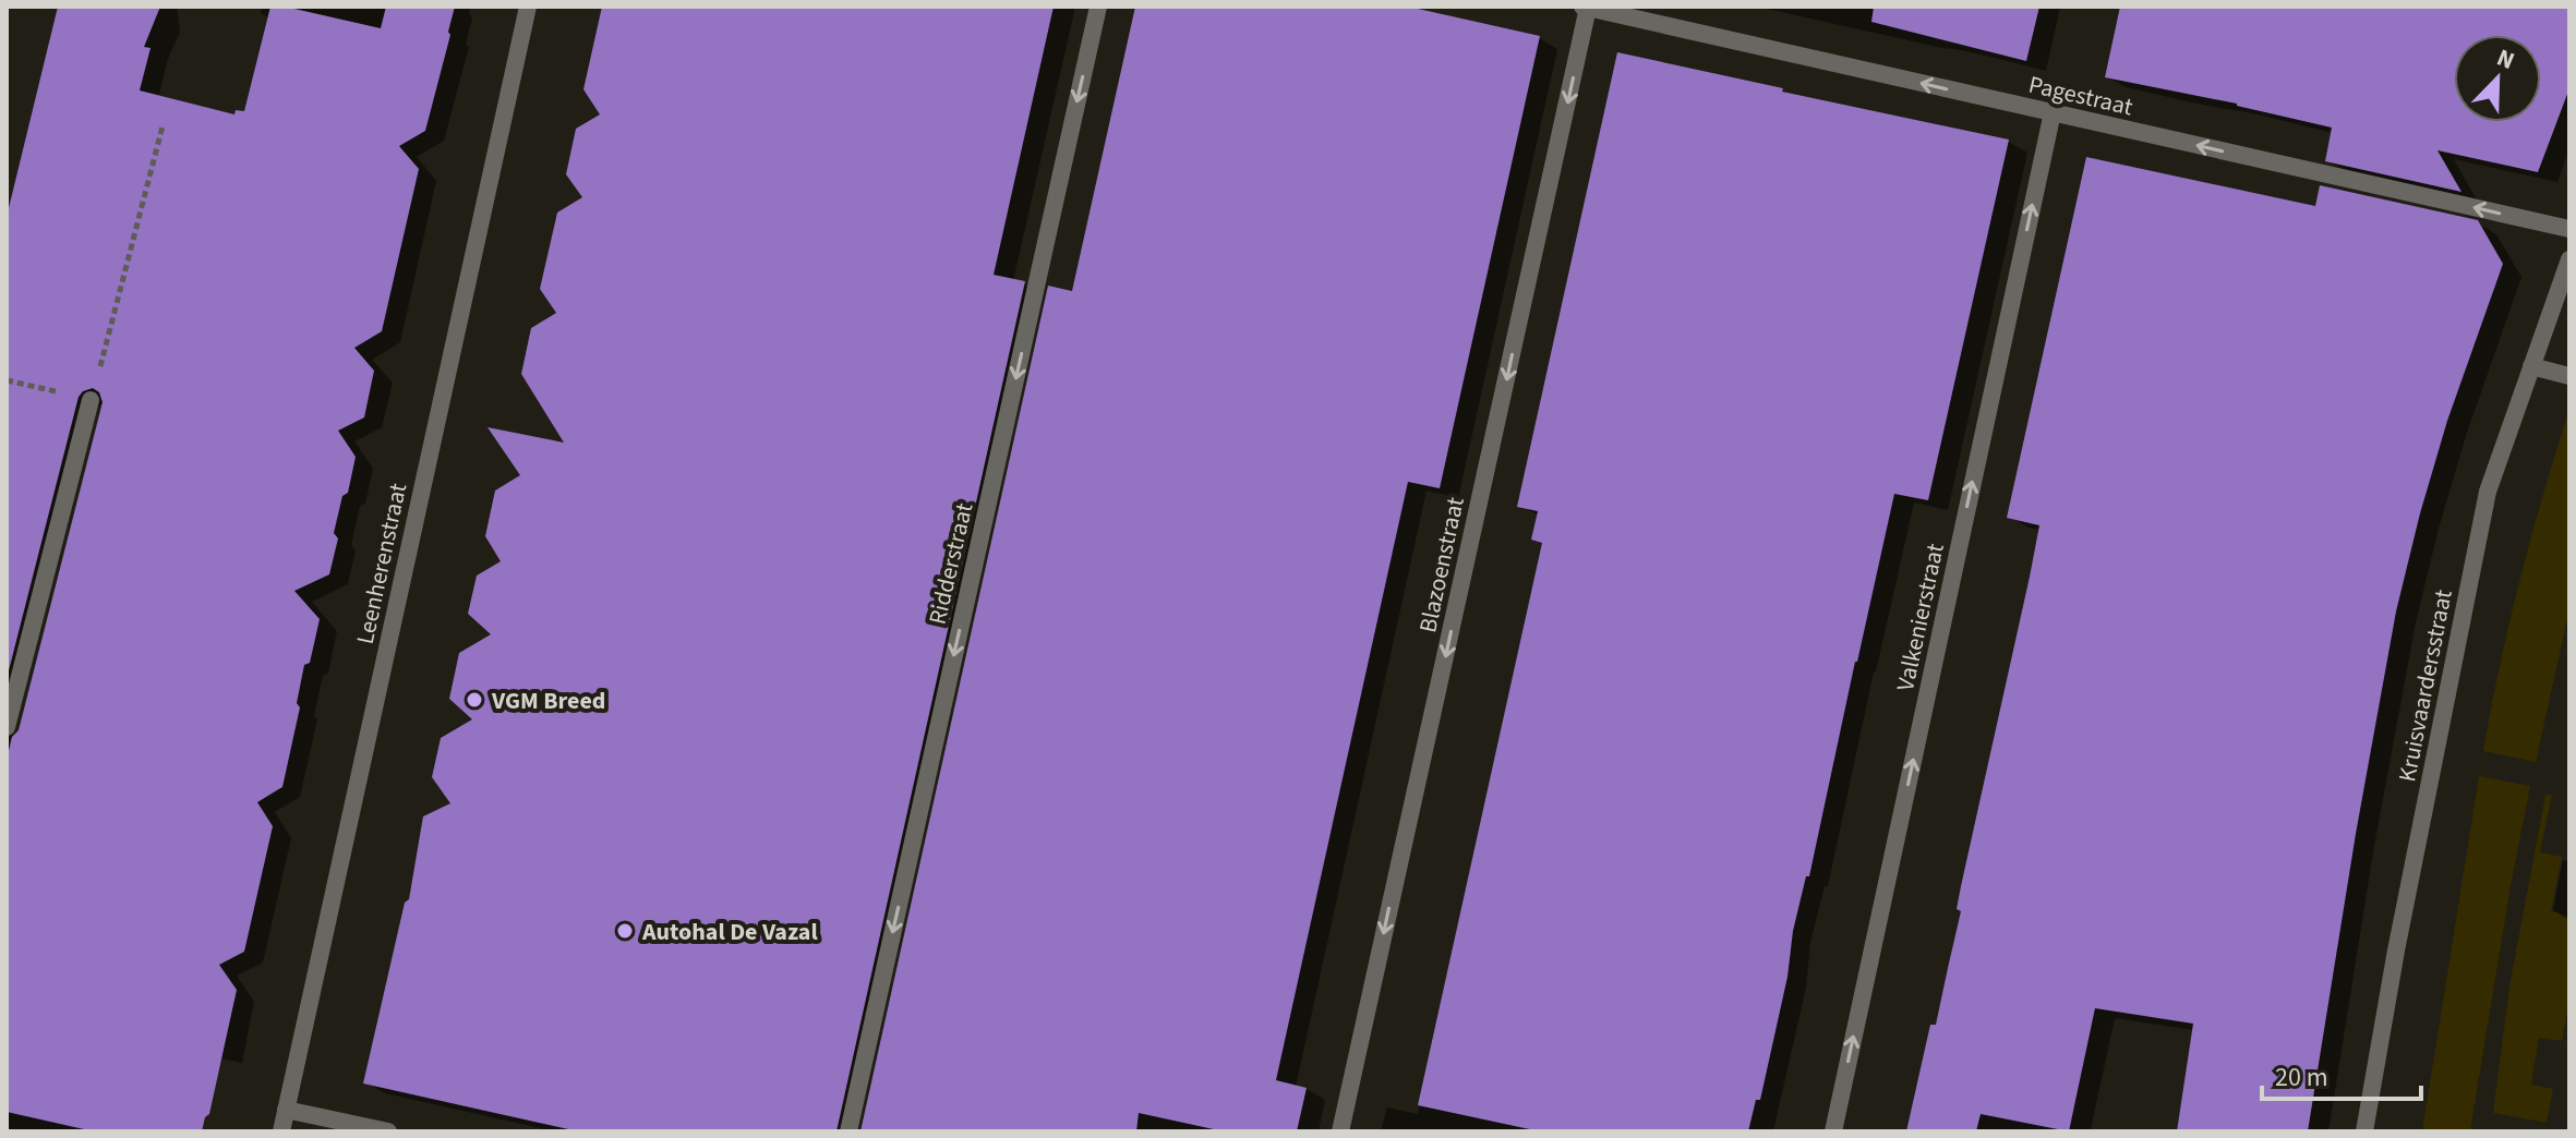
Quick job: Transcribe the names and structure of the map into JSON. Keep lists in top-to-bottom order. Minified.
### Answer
{"streets":{"street":["Pagestraat","Leenherenstraat","Ridderstraat","Blazoenstraat","Valkenierstraat","Kruisvaardersstraat"]},"crossings":[["Pagestraat","Blazoenstraat"],["Pagestraat","Valkenierstraat"]],"one_way":["Pagestraat","Ridderstraat","Blazoenstraat","Valkenierstraat"],"places":["VGM Breed","Autohal De Vazal"],"scale_bar":"20 m","north":"top right"}
